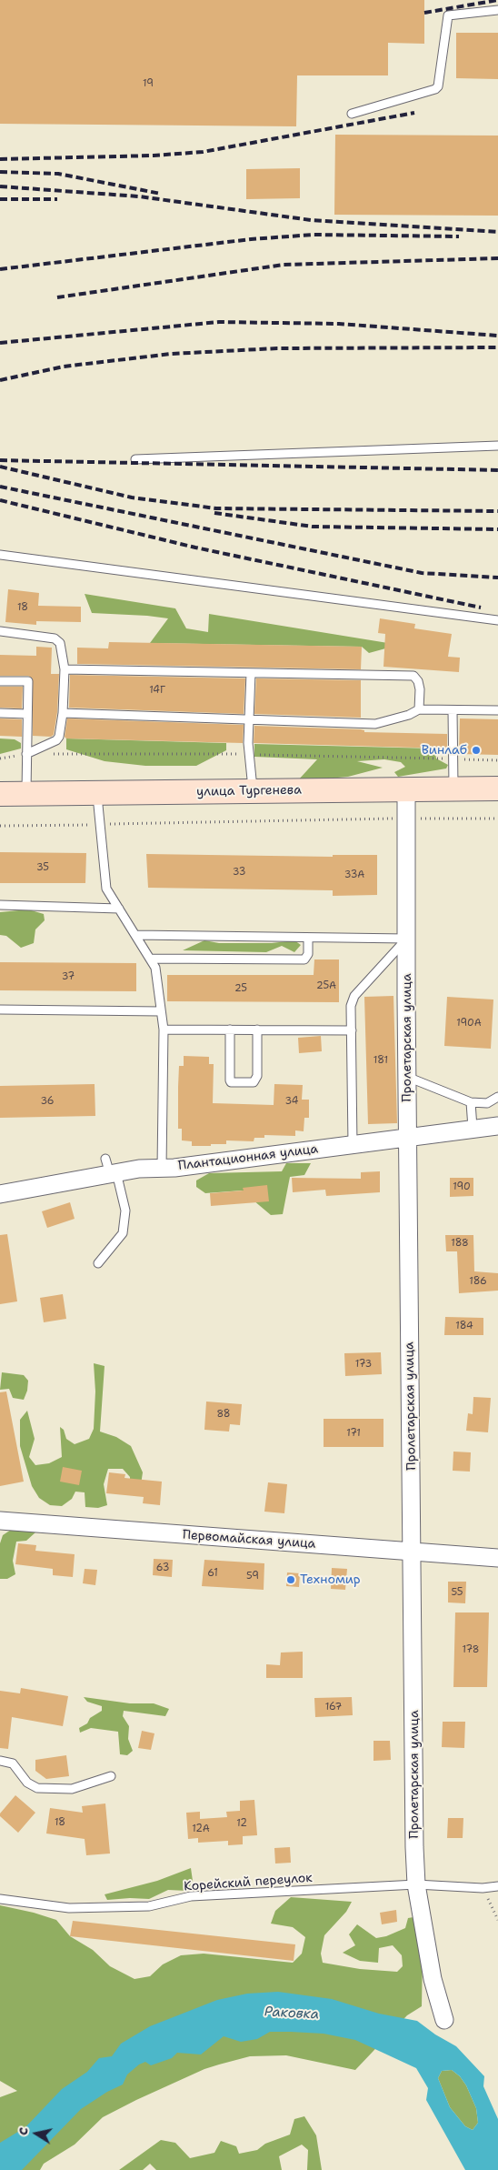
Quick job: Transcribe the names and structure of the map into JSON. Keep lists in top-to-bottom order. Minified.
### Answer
{"streets":{"main road":["улица Тургенева"],"street":["Пролетарская улица","Плантационная улица","Первомайская улица"],"lane":["Корейский переулок"]},"crossings":[["улица Тургенева","Пролетарская улица"],["Пролетарская улица","Плантационная улица"],["Пролетарская улица","Первомайская улица"],["Пролетарская улица","Корейский переулок"]],"water":["Раковка"],"places":["Винлаб","Техномир"],"house_numbers":["19","18","14Г","35","33","33А","37","25А","25","190А","181","36","34","190","188","186","184","173","88","171","63","61","59","55","178","167","18","12","12А"],"north":"left"}
